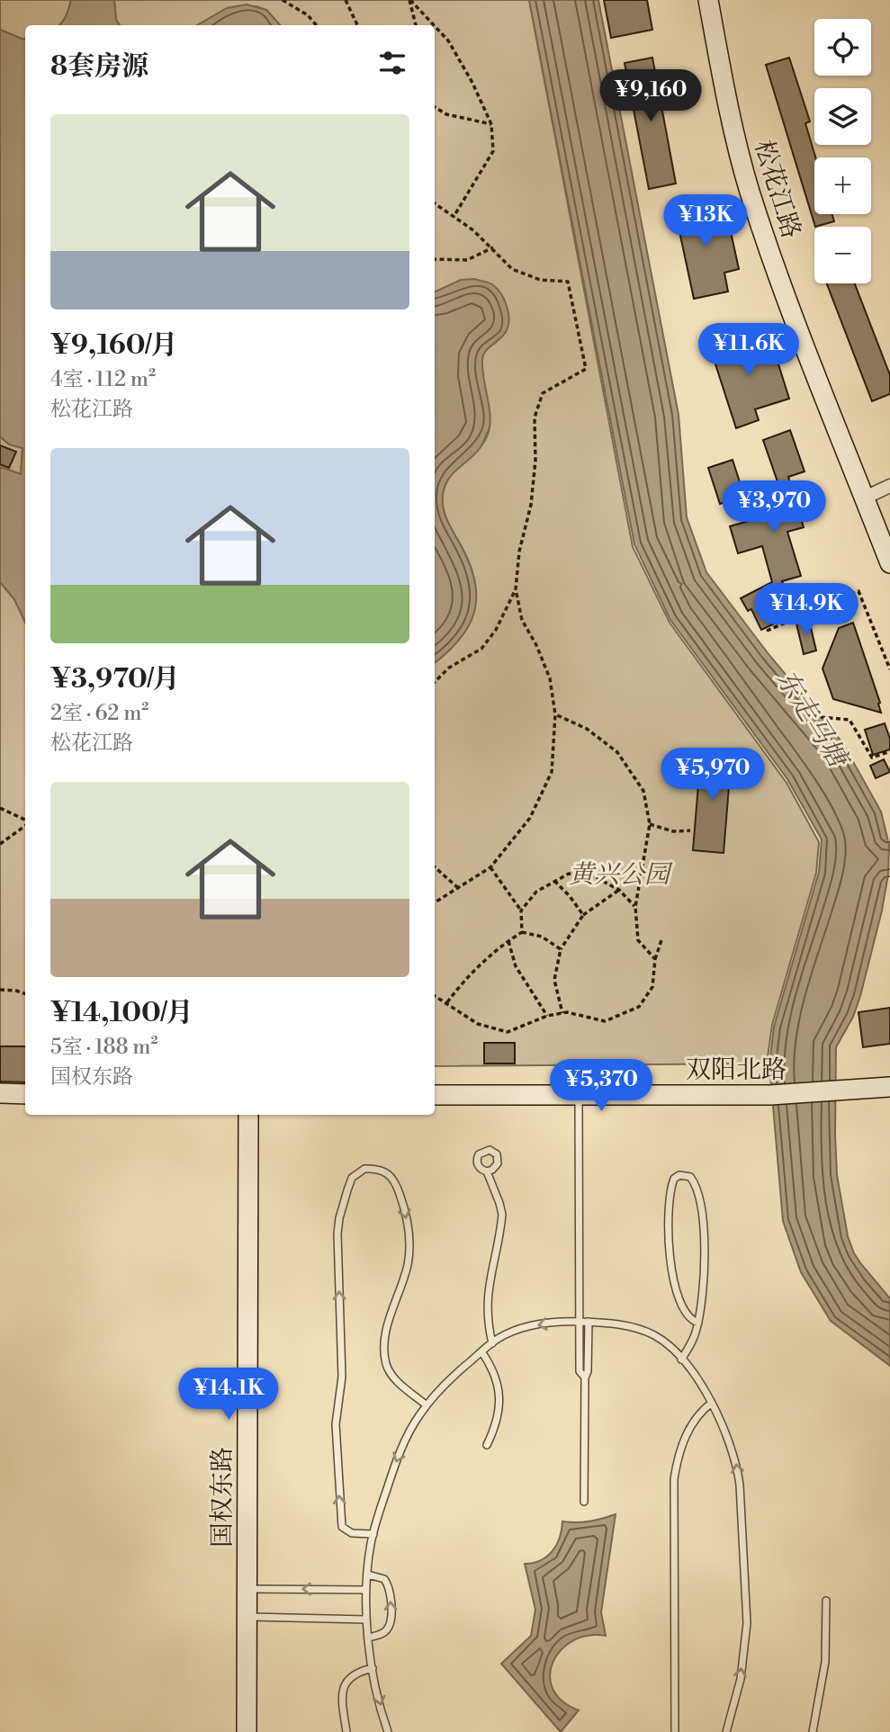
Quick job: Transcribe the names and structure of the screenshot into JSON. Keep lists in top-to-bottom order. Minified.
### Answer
{"streets":{"street":["松花江路","双阳北路","国权东路"]},"water":["东走马塘"],"parks":["黄兴公园"],"page":{"map_buttons":["+","−"],"heading":"8套房源","price":["¥9,160","¥13K","¥11.6K","¥3,970","¥14.9K","¥5,970","¥5,370","¥14.1K"],"list":[{"name":"¥9,160/月","note":"4室 · 112 m² · 松花江路"},{"name":"¥3,970/月","note":"2室 · 62 m² · 松花江路"},{"name":"¥14,100/月","note":"5室 · 188 m² · 国权东路"}]}}
